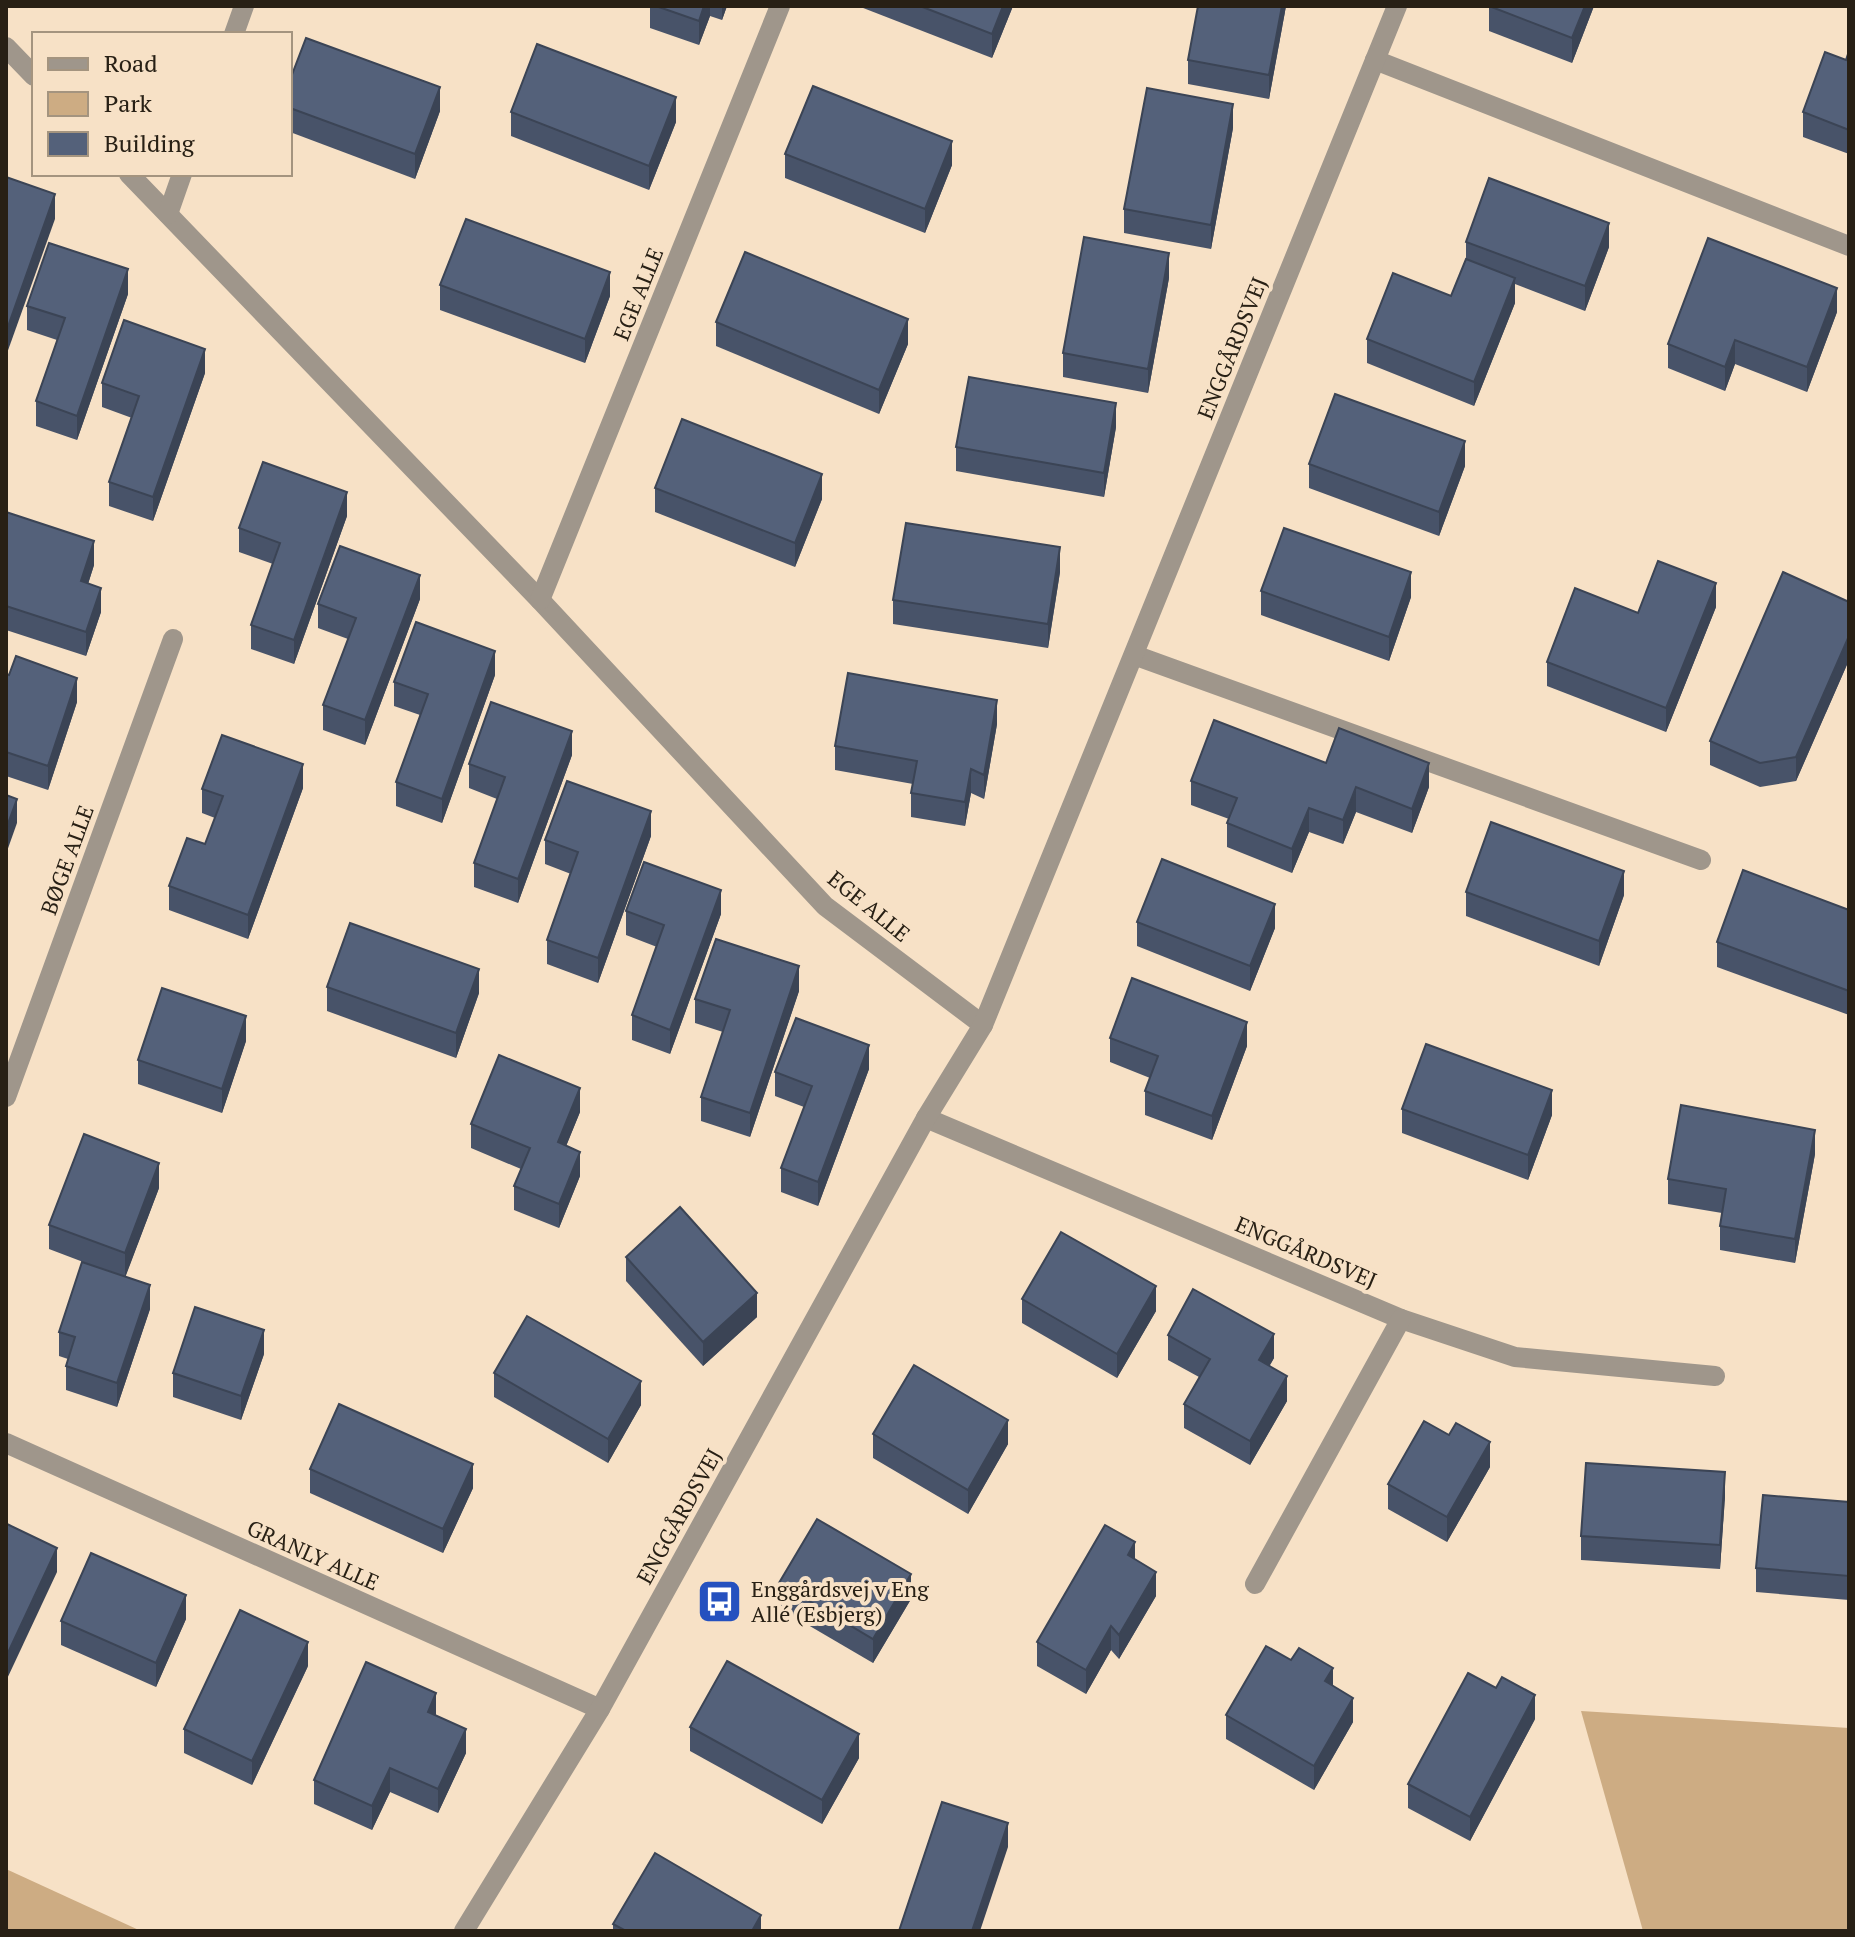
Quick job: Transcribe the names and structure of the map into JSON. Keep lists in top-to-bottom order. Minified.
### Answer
{"streets":{"street":["EGE ALLE","ENGGÅRDSVEJ","BØGE ALLE","GRANLY ALLE"]},"crossings":[["EGE ALLE","ENGGÅRDSVEJ"],["ENGGÅRDSVEJ","GRANLY ALLE"]],"places":{"bus stop":["Enggårdsvej v Eng Allé (Esbjerg)"]},"legend":["Road","Park","Building"]}
